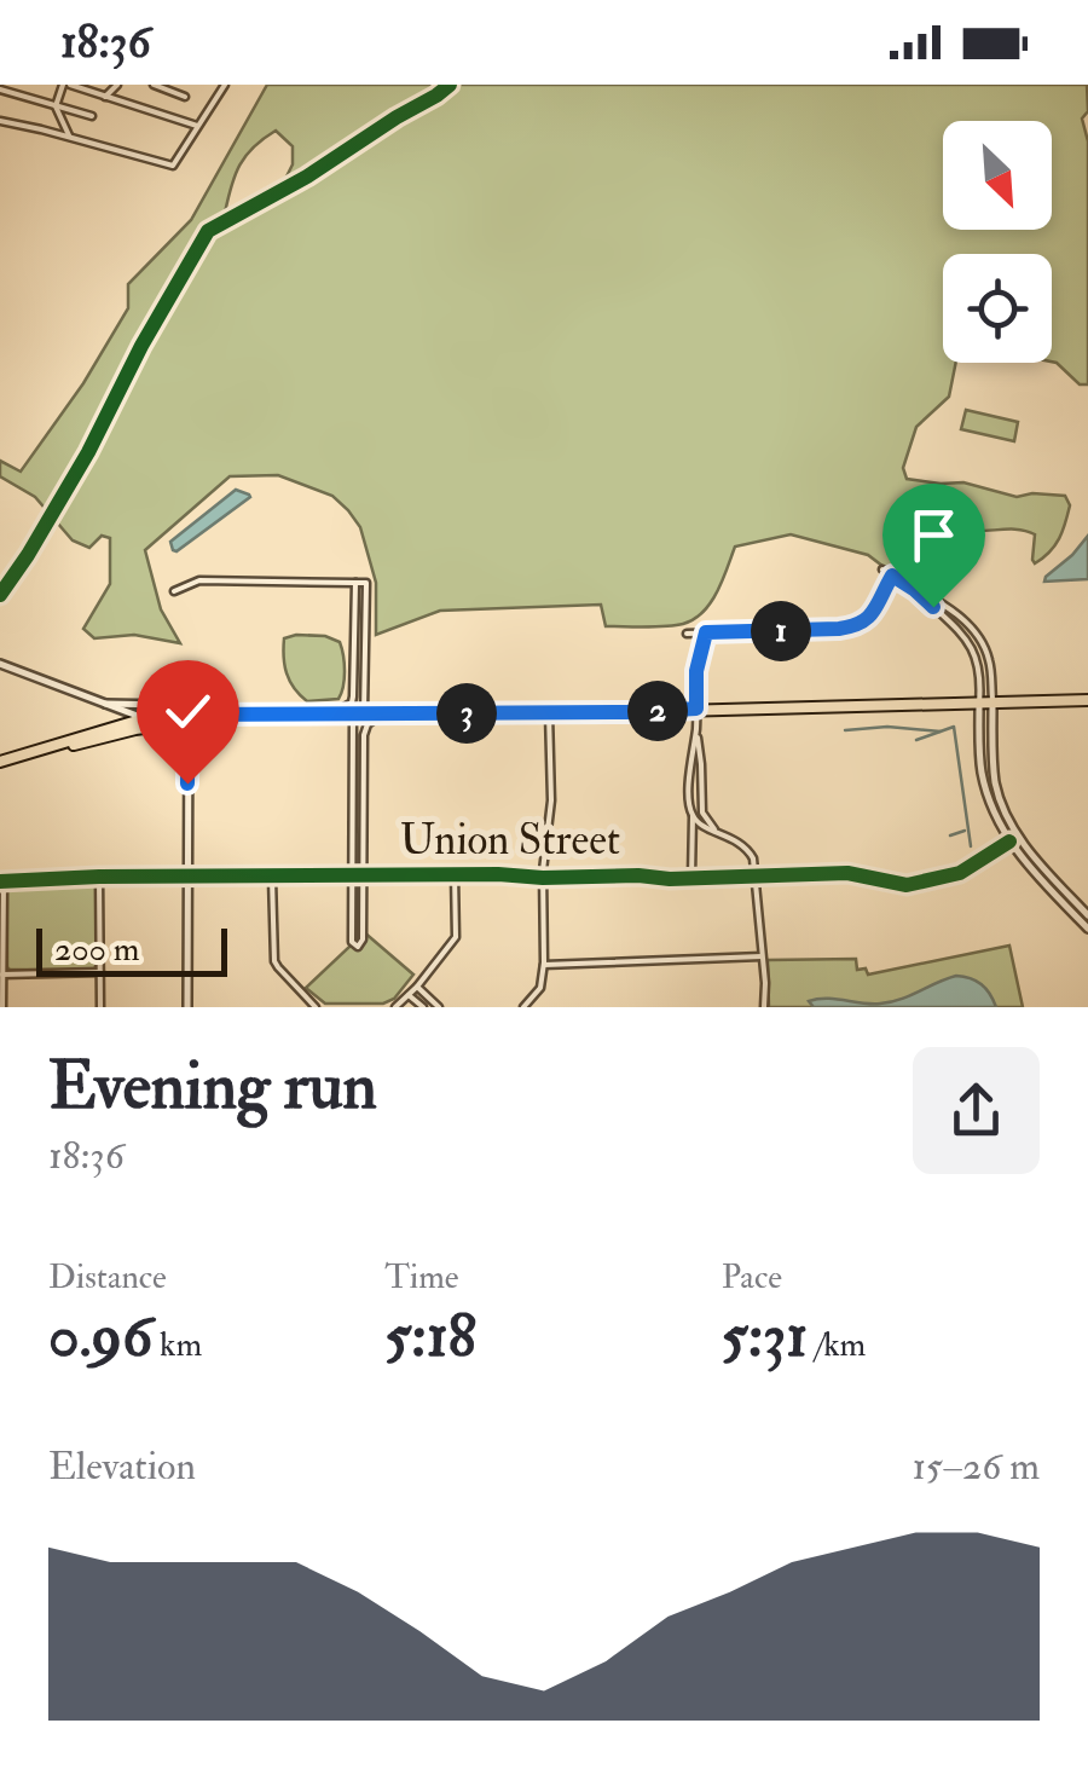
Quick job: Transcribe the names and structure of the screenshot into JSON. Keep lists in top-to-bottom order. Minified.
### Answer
{"streets":{"street":["Union Street"]},"scale_bar":"200 m","north":"bottom right","page":{"status":"18:36","pins":["1","2","3"],"scale":"200 m","heading":["Evening run","18:36"],"stats":[["Distance","0.96 km"],["Time","5:18"],["Pace","5:31 /km"]],"chart":["Elevation","15–26 m"]}}
